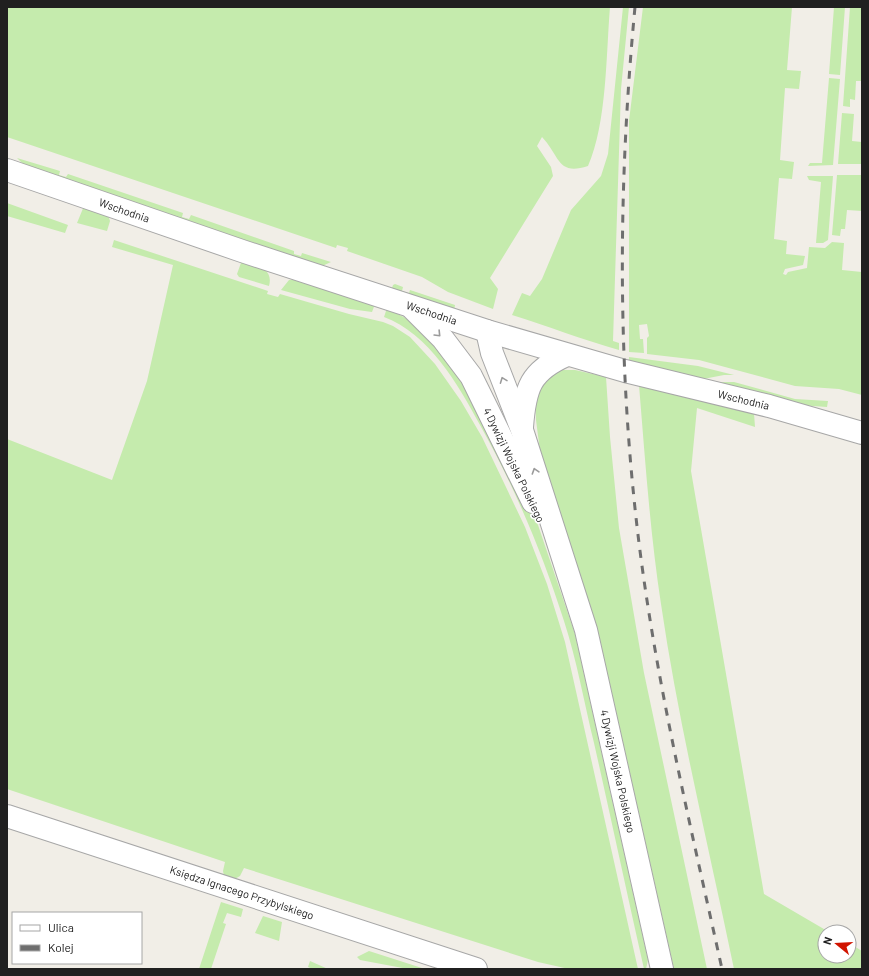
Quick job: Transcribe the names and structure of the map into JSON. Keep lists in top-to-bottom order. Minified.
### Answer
{"streets":{"street":["Wschodnia","4 Dywizji Wojska Polskiego","Księdza Ignacego Przybylskiego"]},"crossings":[["Wschodnia","4 Dywizji Wojska Polskiego"]],"legend":["Ulica","Kolej"],"north":"left"}
